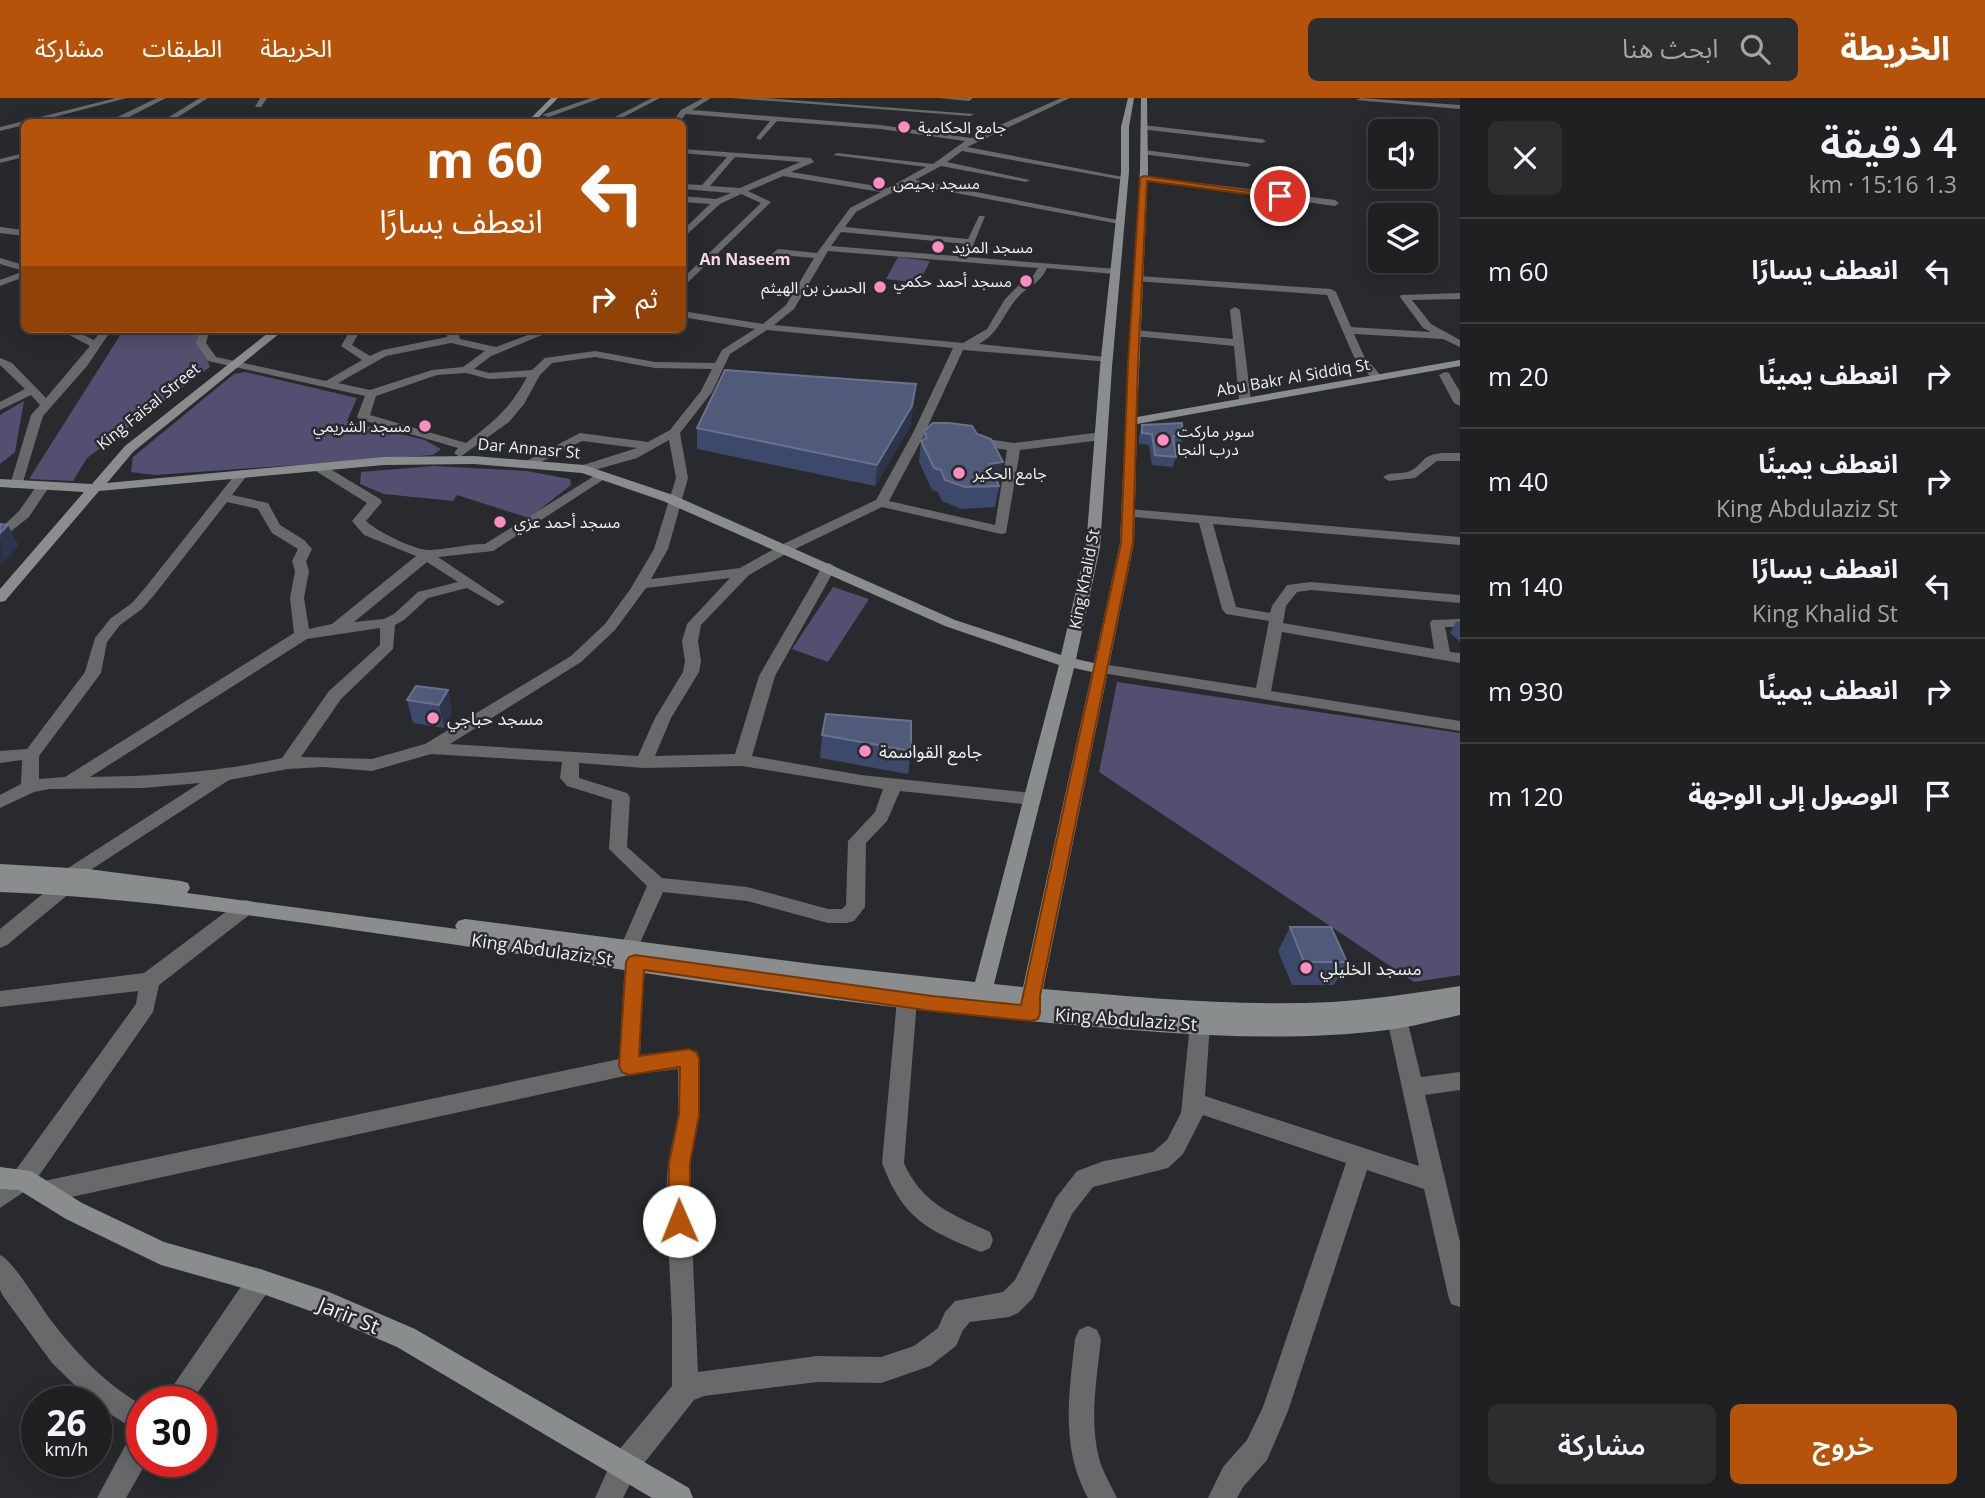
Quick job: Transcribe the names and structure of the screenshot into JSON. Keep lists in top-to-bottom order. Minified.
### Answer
{"streets":{"main road":["Abu Bakr Al Siddiq St","King Faisal Street","Dar Annasr St","King Khalid St","King Abdulaziz St","Jarir St"]},"crossings":[["Abu Bakr Al Siddiq St","King Khalid St"],["King Faisal Street","Dar Annasr St"],["Dar Annasr St","King Khalid St"],["King Khalid St","King Abdulaziz St"]],"districts":["An Naseem"],"places":["جامع الحكامية","مسجد بحيص","مسجد المزيد","مسجد أحمد حكمي","الحسن بن الهيثم","مسجد الشريمي","سوبر ماركت درب النجا","جامع الحكير","مسجد أحمد عزي","مسجد حباجي","جامع القواسمة","مسجد الخليلي"],"page":{"header":"الخريطة","search":"ابحث هنا","nav":["الخريطة","الطبقات","مشاركة"],"heading":["4 دقيقة","1.3 km · 15:16"],"turn":["60 m","انعطف يسارًا"],"list":[{"name":"انعطف يسارًا","value":"60 m"},{"name":"انعطف يمينًا","value":"20 m"},{"name":"انعطف يمينًا","note":"King Abdulaziz St","value":"40 m"},{"name":"انعطف يسارًا","note":"King Khalid St","value":"140 m"},{"name":"انعطف يمينًا","value":"930 m"},{"name":"الوصول إلى الوجهة","value":"120 m"}],"then":"ثم","speed":"26 km/h","limit":"30","buttons":["خروج","مشاركة"]}}
